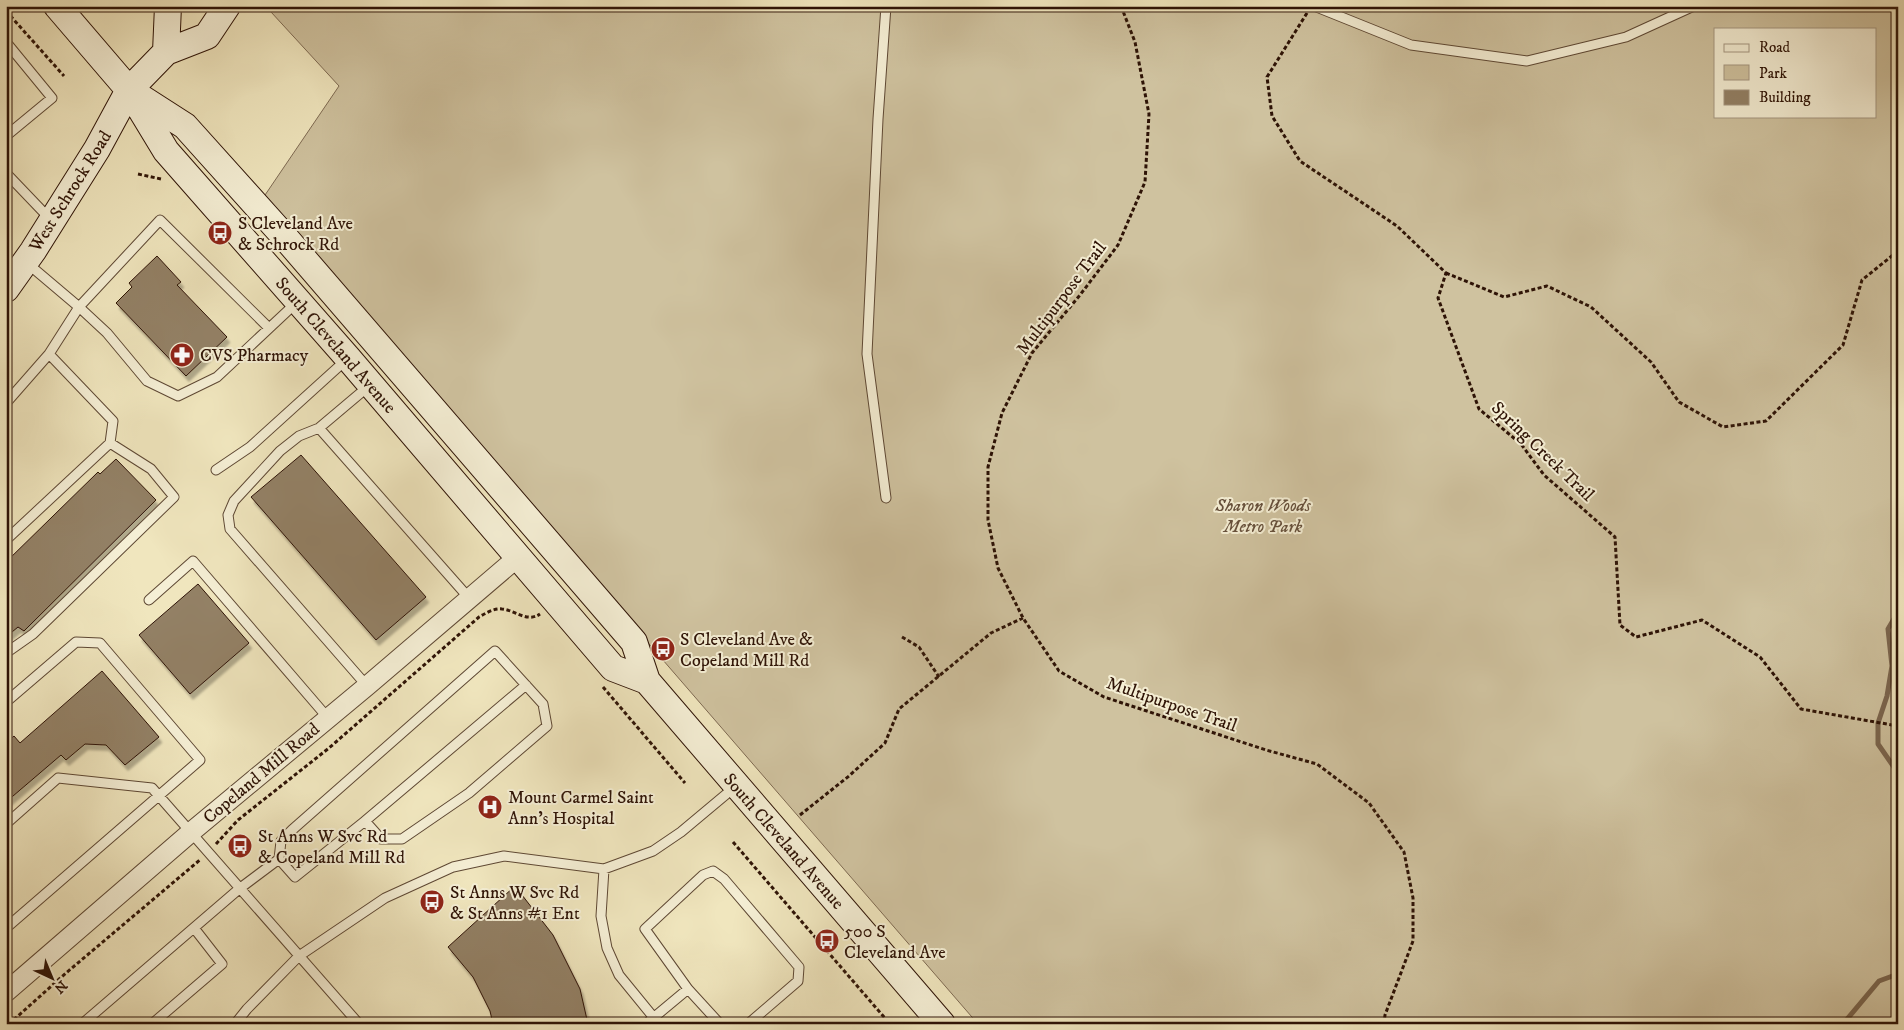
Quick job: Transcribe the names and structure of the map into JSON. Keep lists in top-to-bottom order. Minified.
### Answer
{"streets":{"main road":["West Schrock Road","South Cleveland Avenue"],"street":["Copeland Mill Road"],"path":["Multipurpose Trail","Spring Creek Trail"]},"crossings":[["West Schrock Road","South Cleveland Avenue"],["South Cleveland Avenue","Copeland Mill Road"]],"parks":["Sharon Woods Metro Park"],"places":{"bus stop":["S Cleveland Ave & Schrock Rd","S Cleveland Ave & Copeland Mill Rd","St Anns W Svc Rd & Copeland Mill Rd","St Anns W Svc Rd & St Anns #1 Ent","500 S Cleveland Ave"],"pharmacy":["CVS Pharmacy"],"hospital":["Mount Carmel Saint Ann's Hospital"]},"legend":["Road","Park","Building"],"north":"bottom right"}
